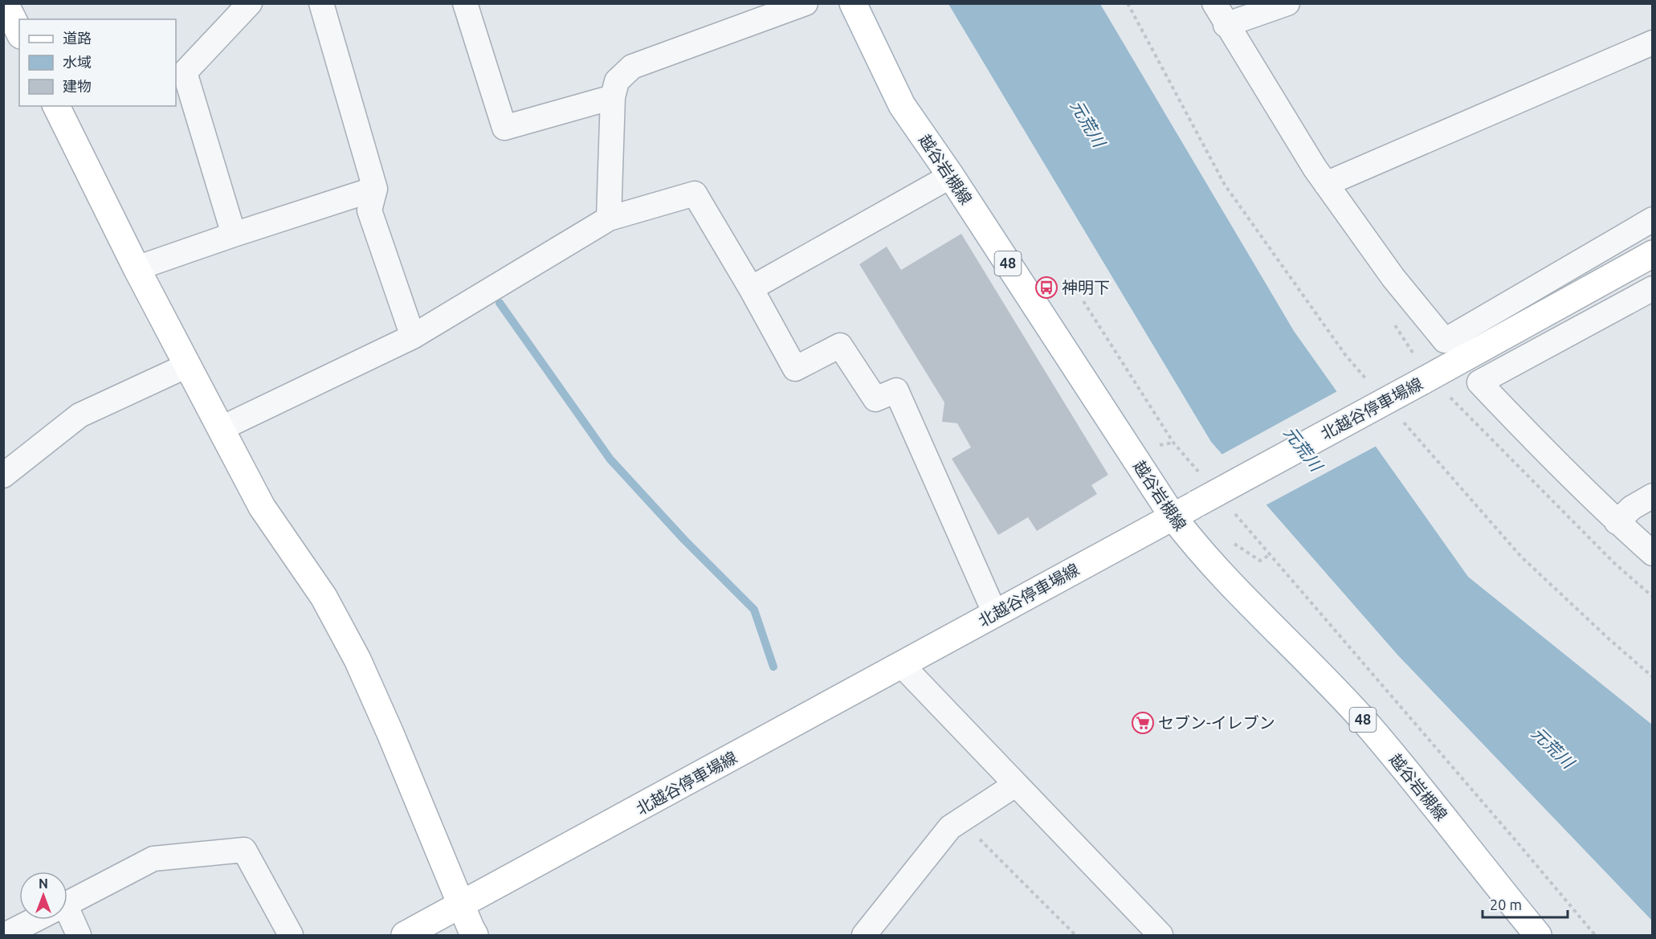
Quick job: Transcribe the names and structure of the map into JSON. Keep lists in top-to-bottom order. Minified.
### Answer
{"streets":{"main road":["越谷岩槻線","48","北越谷停車場線"]},"crossings":[["越谷岩槻線","北越谷停車場線"]],"water":["元荒川"],"places":{"bus stop":["神明下"],"supermarket":["セブン-イレブン"]},"legend":["道路","水域","建物"],"scale_bar":"20 m","north":"top"}
